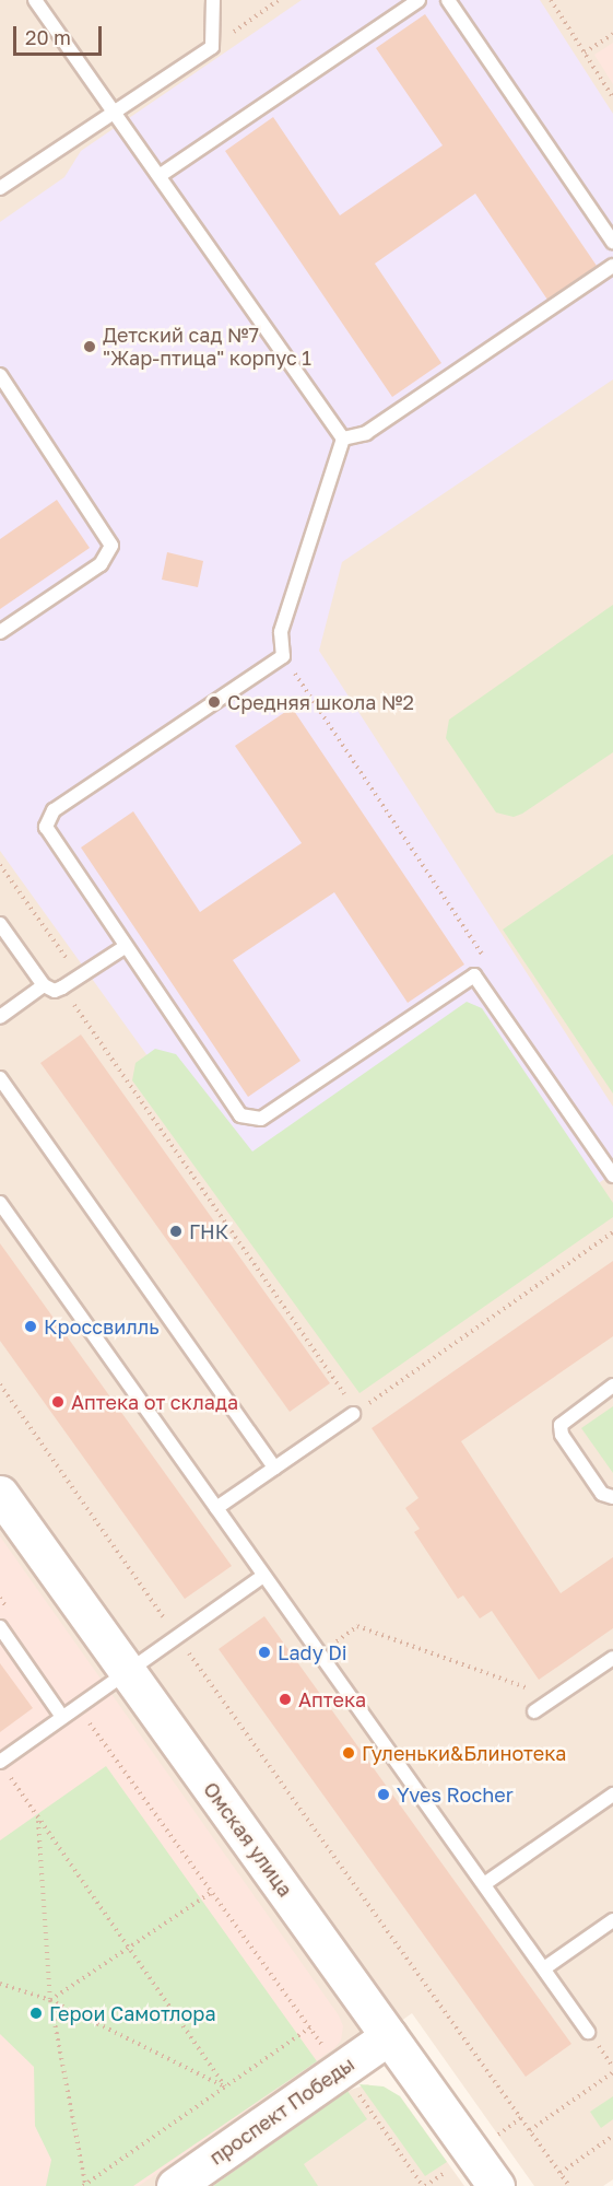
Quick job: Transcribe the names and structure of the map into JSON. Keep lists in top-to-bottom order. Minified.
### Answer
{"streets":{"main road":["Омская улица","проспект Победы"]},"crossings":[["Омская улица","проспект Победы"]],"places":["Детский сад №7 \"Жар-птица\" корпус 1","Средняя школа №2","ГНК","Кроссвилль","Аптека от склада","Lady Di","Аптека","Гуленьки&Блинотека","Yves Rocher","Герои Самотлора"],"scale_bar":"20 m"}
